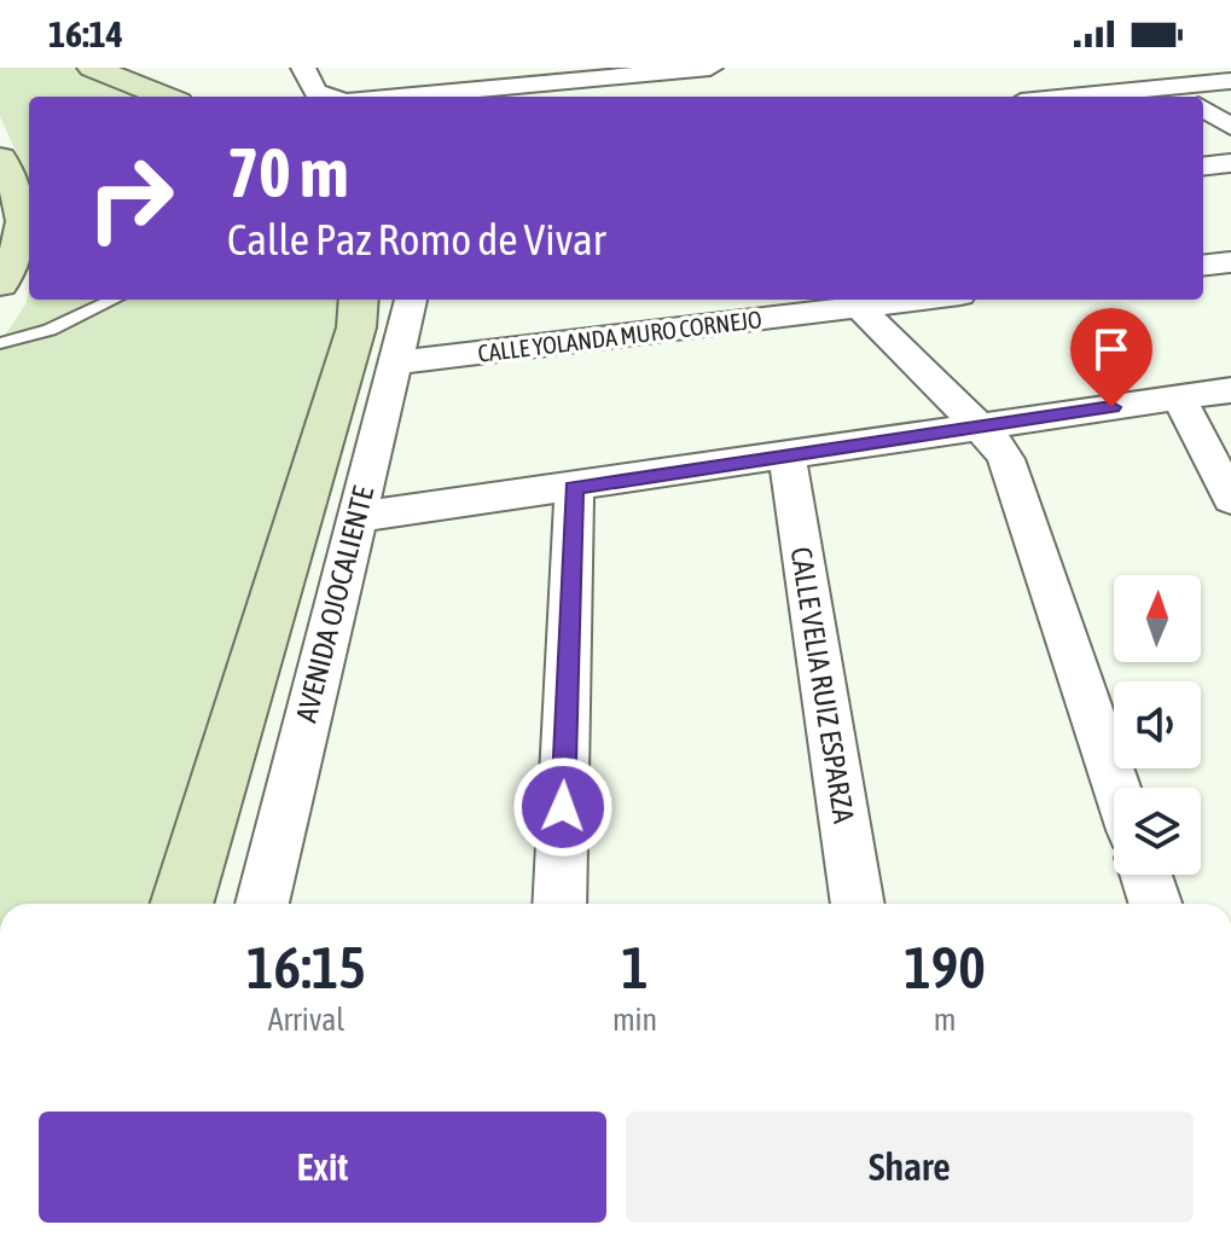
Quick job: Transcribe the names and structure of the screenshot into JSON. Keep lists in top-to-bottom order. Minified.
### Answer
{"streets":{"main road":["AVENIDA OJOCALIENTE"],"street":["CALLE YOLANDA MURO CORNEJO","CALLE VELIA RUIZ ESPARZA"]},"crossings":[["CALLE YOLANDA MURO CORNEJO","AVENIDA OJOCALIENTE"]],"north":"top","page":{"status":"16:14","turn":["70 m","Calle Paz Romo de Vivar"],"eta":["16:15","Arrival","1","min","190","m"],"buttons":["Exit","Share"]}}
